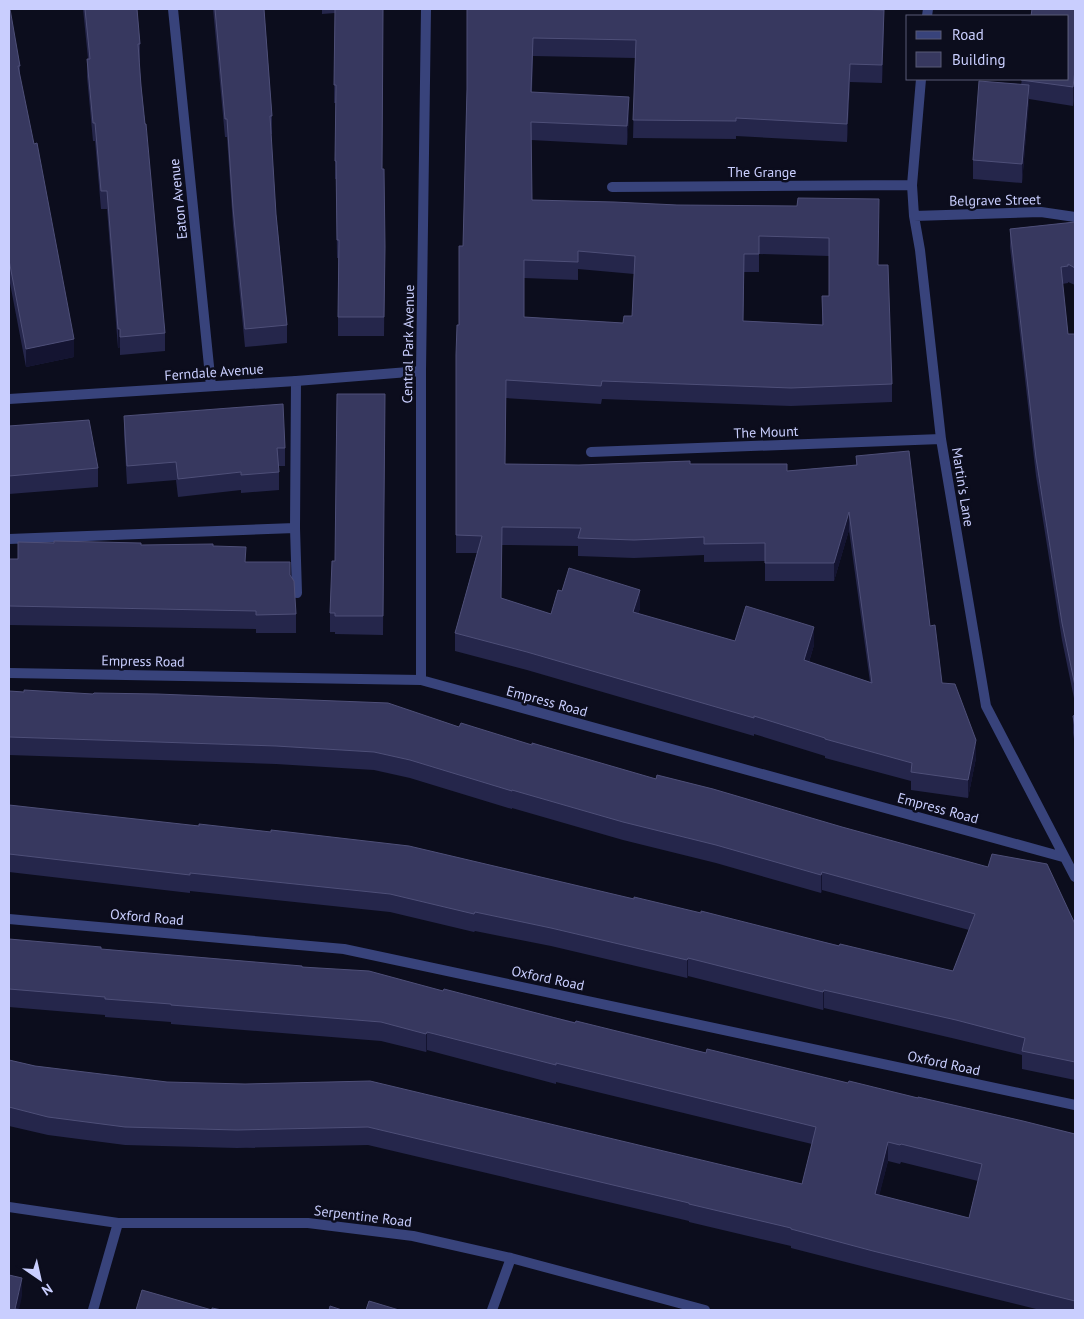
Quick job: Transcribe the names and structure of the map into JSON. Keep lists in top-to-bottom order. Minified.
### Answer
{"streets":{"street":["The Grange","Eaton Avenue","Belgrave Street","Central Park Avenue","Ferndale Avenue","The Mount","Martin's Lane","Empress Road","Oxford Road","Serpentine Road"]},"crossings":[["The Grange","Martin's Lane"],["Eaton Avenue","Ferndale Avenue"],["Belgrave Street","Martin's Lane"],["Central Park Avenue","Ferndale Avenue"],["Central Park Avenue","Empress Road"],["The Mount","Martin's Lane"],["Martin's Lane","Empress Road"]],"legend":["Road","Building"],"north":"bottom right"}
